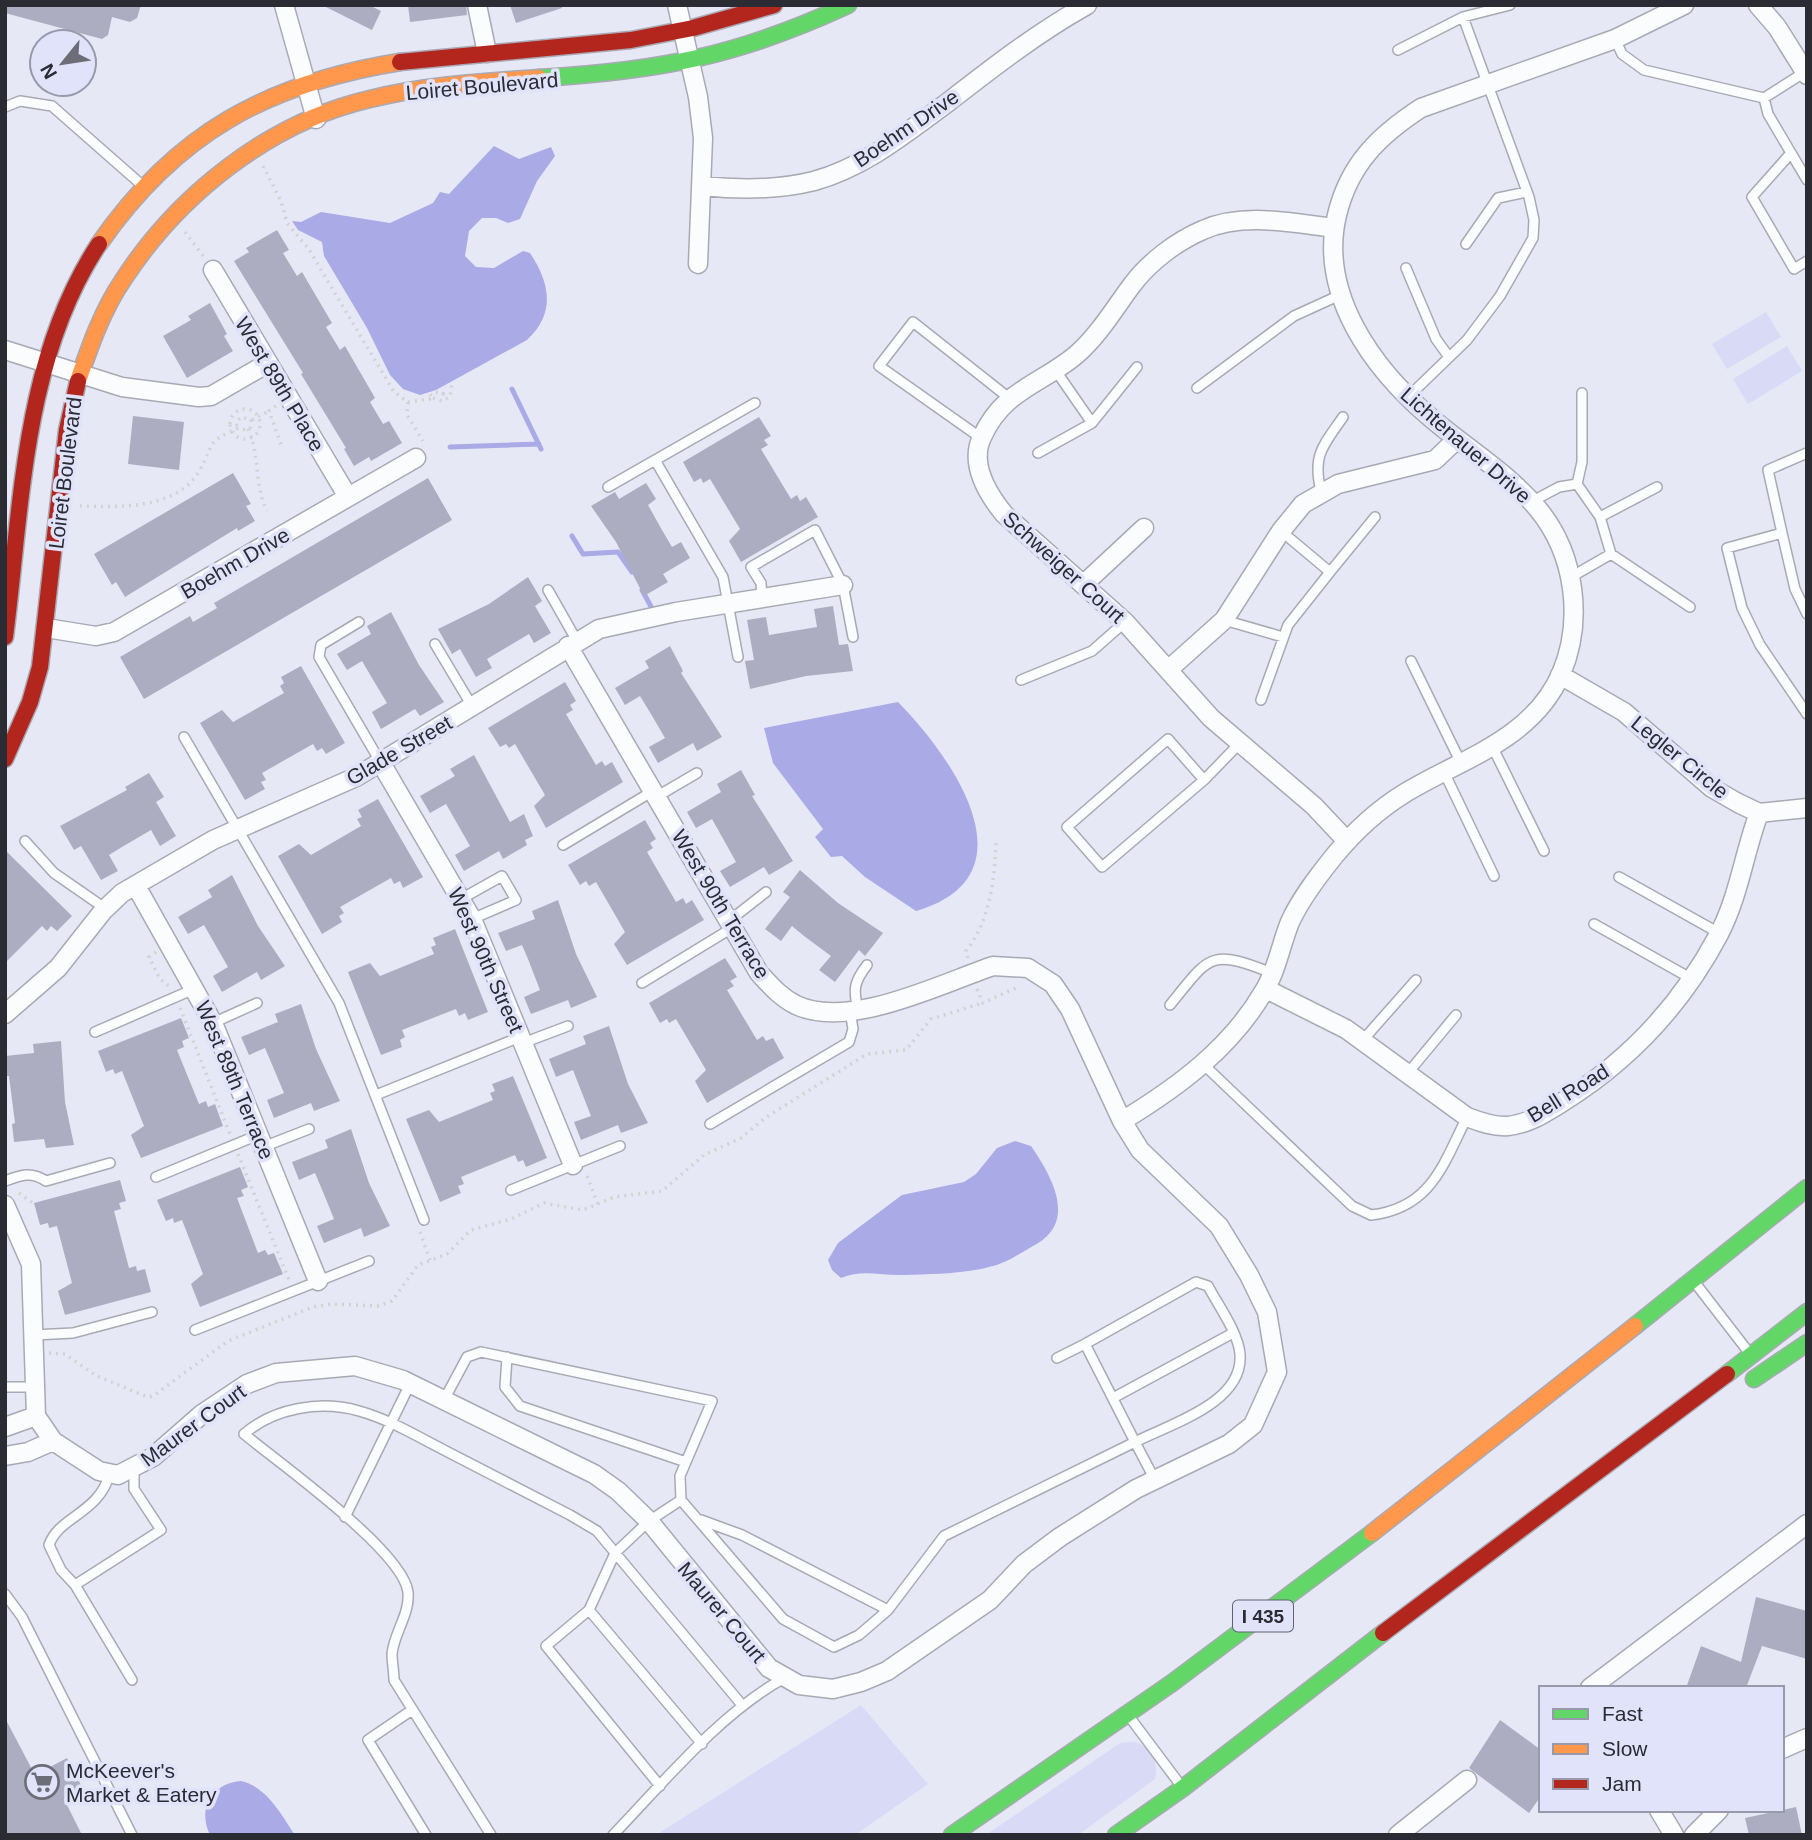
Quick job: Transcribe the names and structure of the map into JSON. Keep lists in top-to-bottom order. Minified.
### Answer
{"streets":{"main road":["Loiret Boulevard","I 435"],"street":["Boehm Drive","West 89th Place","Lichtenauer Drive","Schweiger Court","Glade Street","Legler Circle","West 90th Terrace","West 90th Street","West 89th Terrace","Bell Road","Maurer Court"]},"crossings":[["Loiret Boulevard","Boehm Drive"],["Boehm Drive","West 89th Place"],["Lichtenauer Drive","Schweiger Court"],["Lichtenauer Drive","Legler Circle"],["Lichtenauer Drive","West 90th Terrace"],["Lichtenauer Drive","Bell Road"],["Lichtenauer Drive","Maurer Court"],["Glade Street","West 90th Terrace"],["Glade Street","West 90th Street"],["Glade Street","West 89th Terrace"],["Legler Circle","Bell Road"],["West 90th Terrace","Maurer Court"]],"places":{"supermarket":["McKeever's Market & Eatery"]},"legend":["Fast","Slow","Jam"],"north":"bottom left"}
